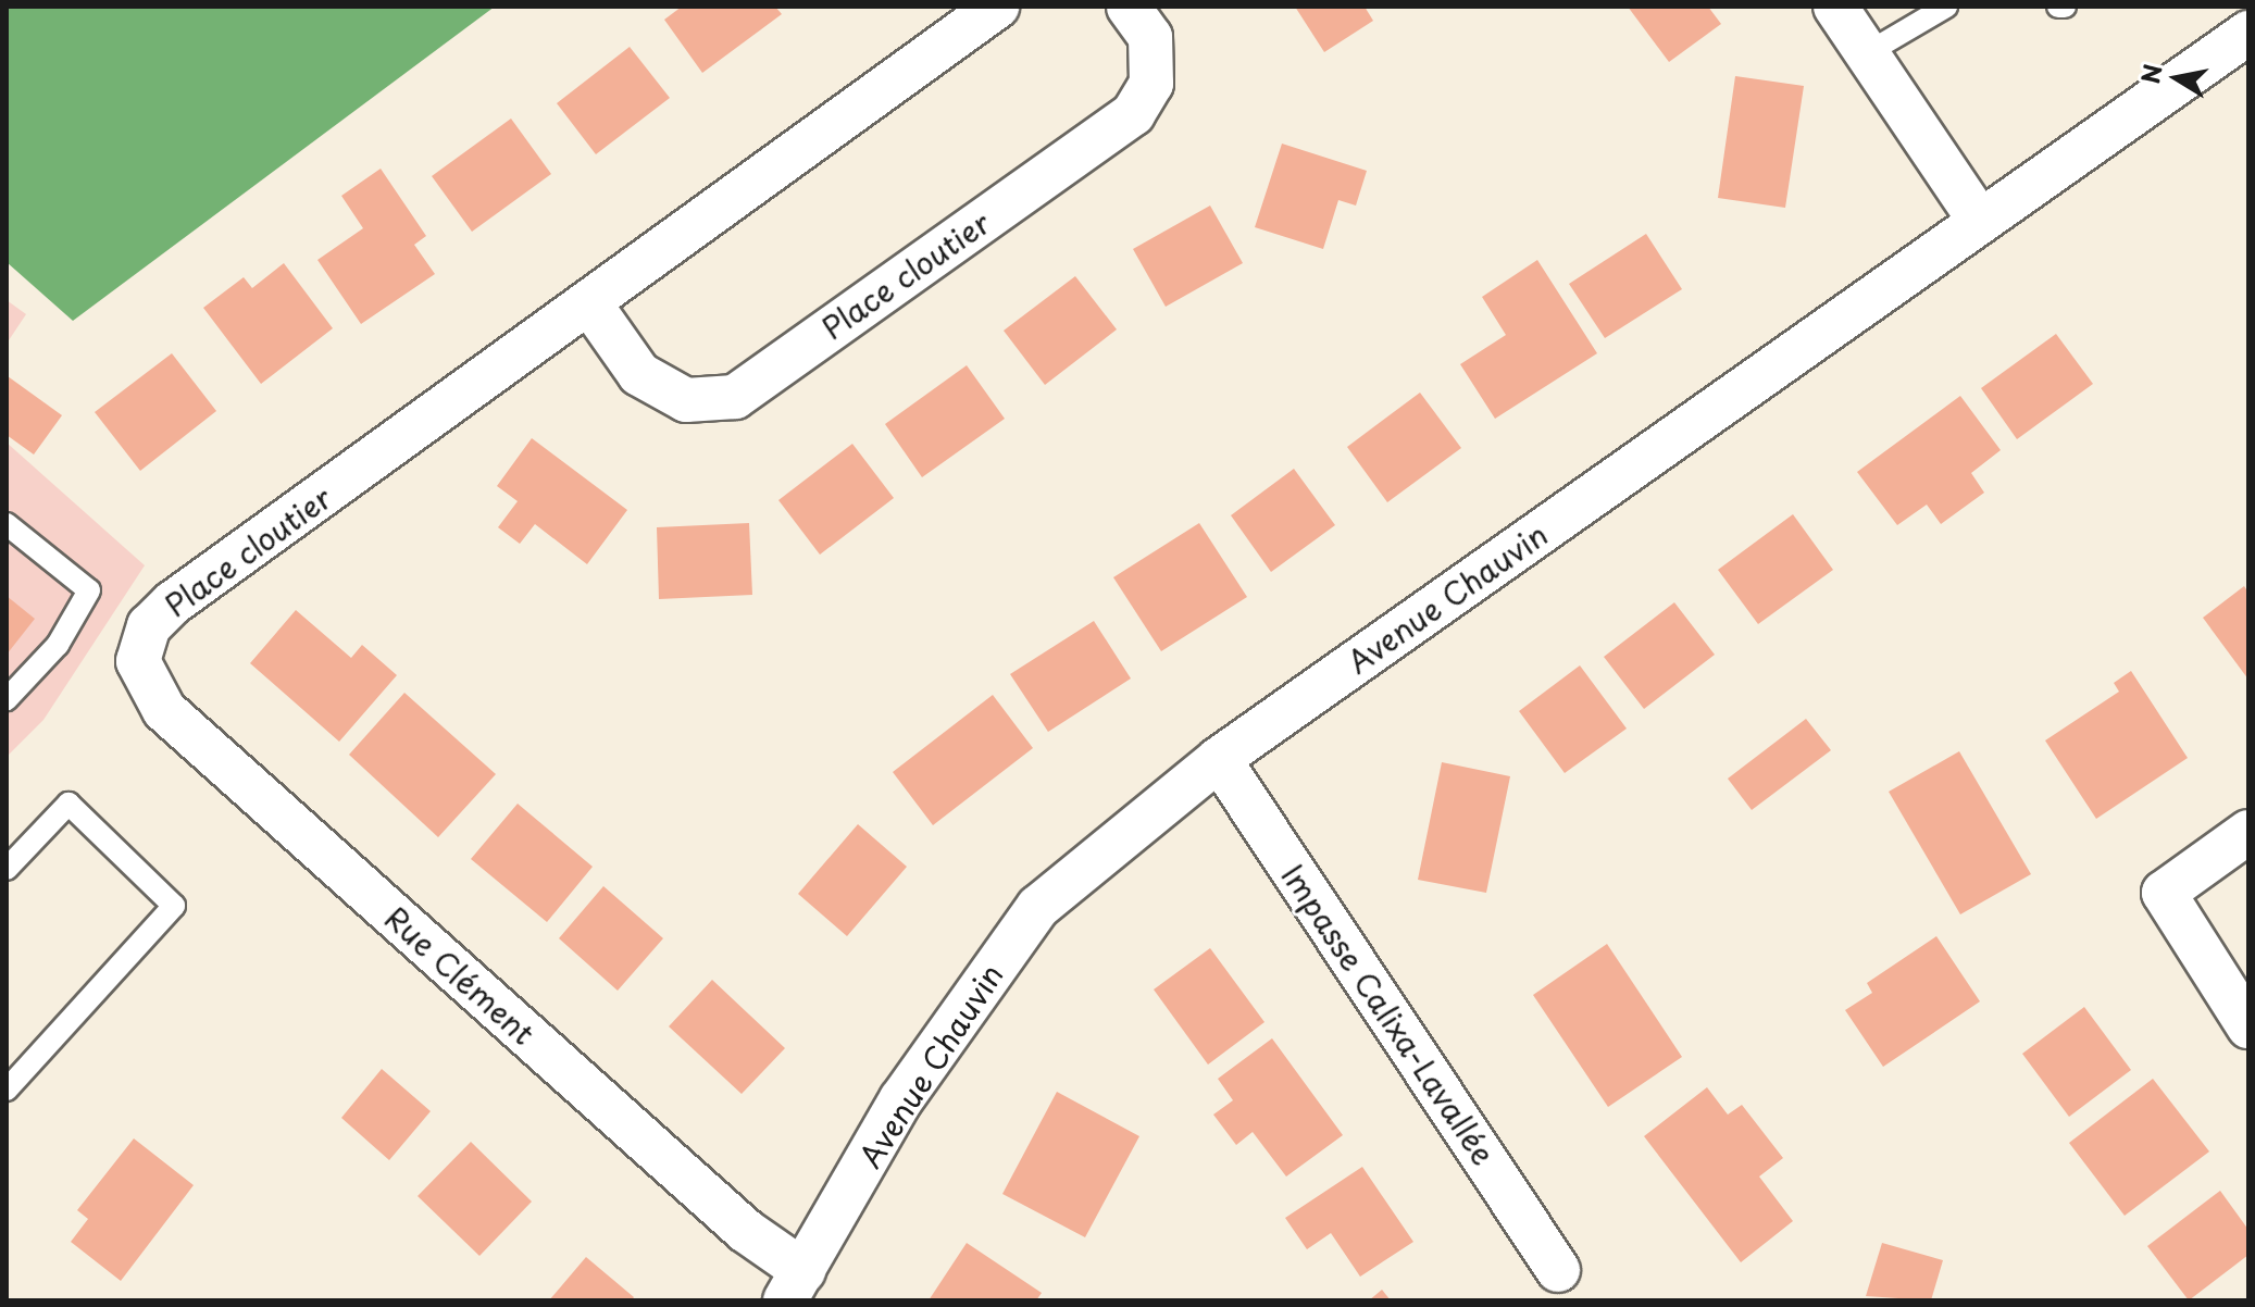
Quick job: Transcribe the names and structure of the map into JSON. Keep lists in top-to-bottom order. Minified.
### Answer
{"streets":{"street":["Place cloutier","Avenue Chauvin","Rue Clément","Impasse Calixa-Lavallée"]},"crossings":[["Place cloutier","Rue Clément"],["Avenue Chauvin","Rue Clément"],["Avenue Chauvin","Impasse Calixa-Lavallée"]],"north":"left"}
